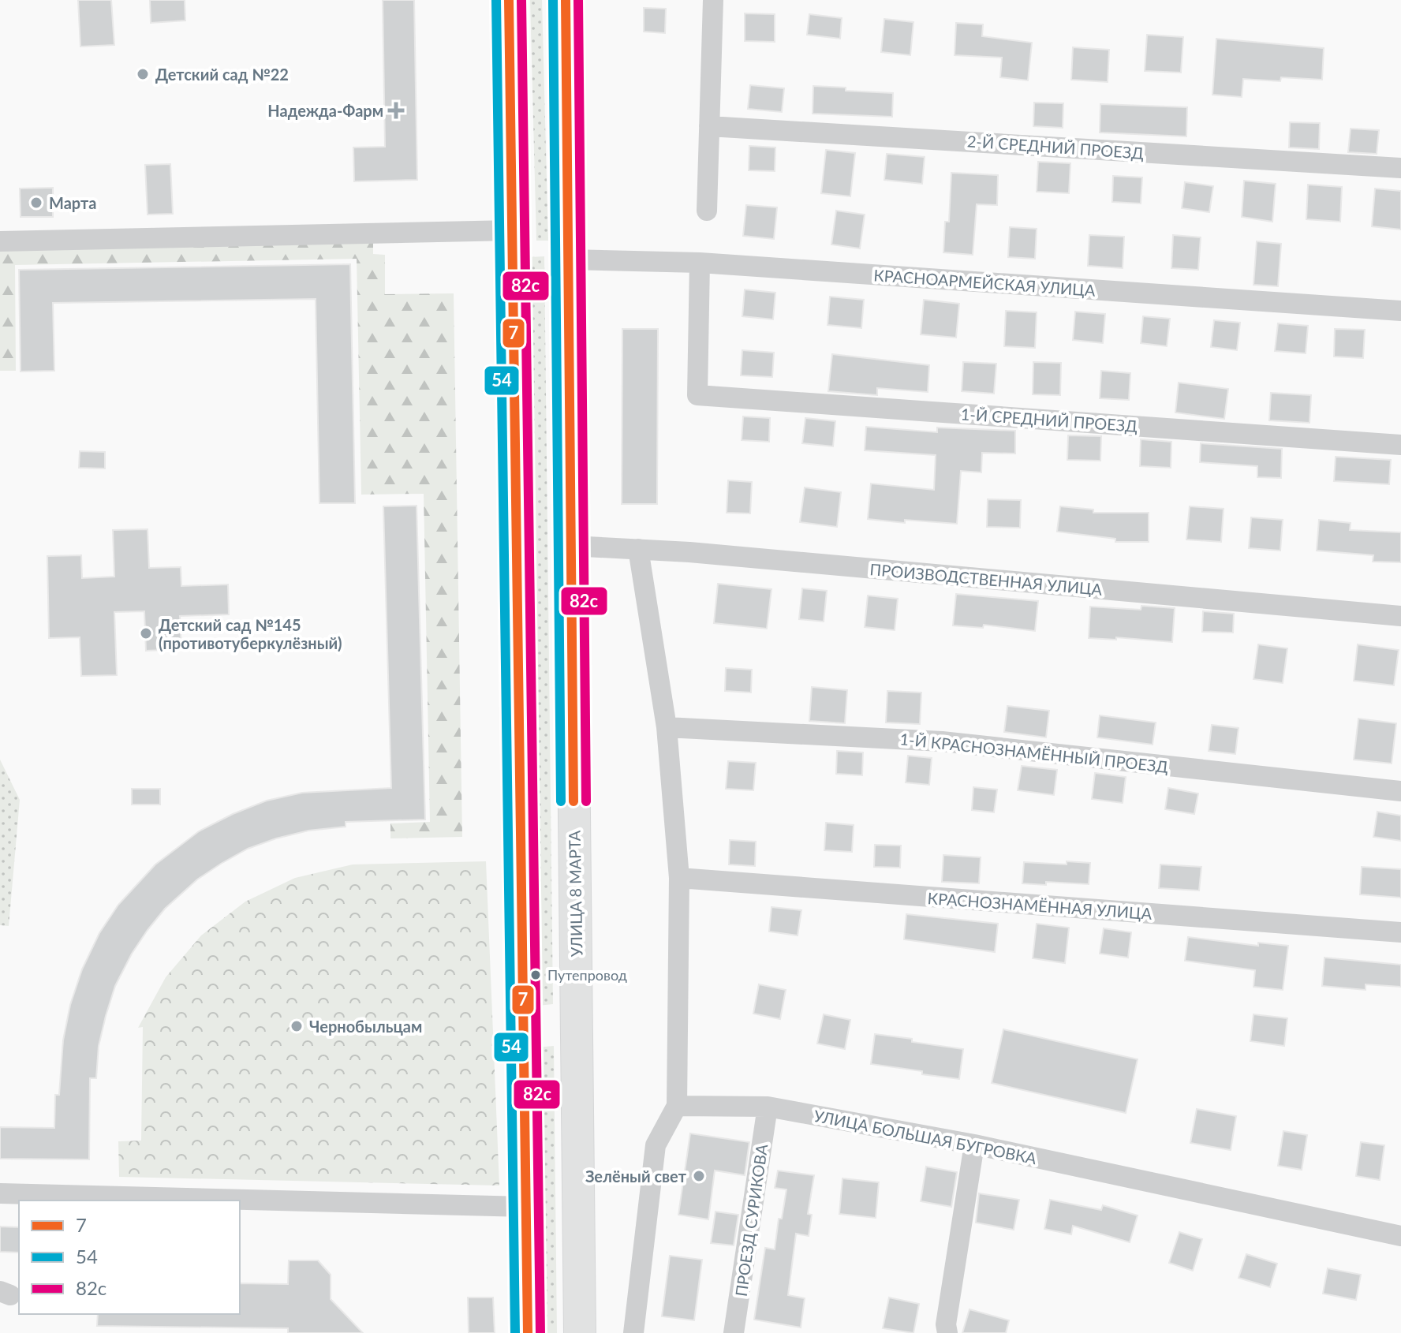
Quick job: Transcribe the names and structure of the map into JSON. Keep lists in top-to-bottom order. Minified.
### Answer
{"streets":{"main road":["УЛИЦА 8 МАРТА"],"street":["2-Й СРЕДНИЙ ПРОЕЗД","КРАСНОАРМЕЙСКАЯ УЛИЦА","1-Й СРЕДНИЙ ПРОЕЗД","ПРОИЗВОДСТВЕННАЯ УЛИЦА","1-Й КРАСНОЗНАМЁННЫЙ ПРОЕЗД","КРАСНОЗНАМЁННАЯ УЛИЦА","УЛИЦА БОЛЬШАЯ БУГРОВКА","ПРОЕЗД СУРИКОВА"]},"crossings":[["КРАСНОАРМЕЙСКАЯ УЛИЦА","1-Й СРЕДНИЙ ПРОЕЗД"],["КРАСНОАРМЕЙСКАЯ УЛИЦА","УЛИЦА 8 МАРТА"],["ПРОИЗВОДСТВЕННАЯ УЛИЦА","УЛИЦА 8 МАРТА"],["УЛИЦА БОЛЬШАЯ БУГРОВКА","ПРОЕЗД СУРИКОВА"]],"places":{"other":["Детский сад №22","Марта","Детский сад №145 (противотуберкулёзный)","Путепровод","Чернобыльцам","Зелёный свет"],"health":["Надежда-Фарм"]},"lines":["transit line 7","transit line 54","transit line 82с"],"legend":["7","54","82с"]}
